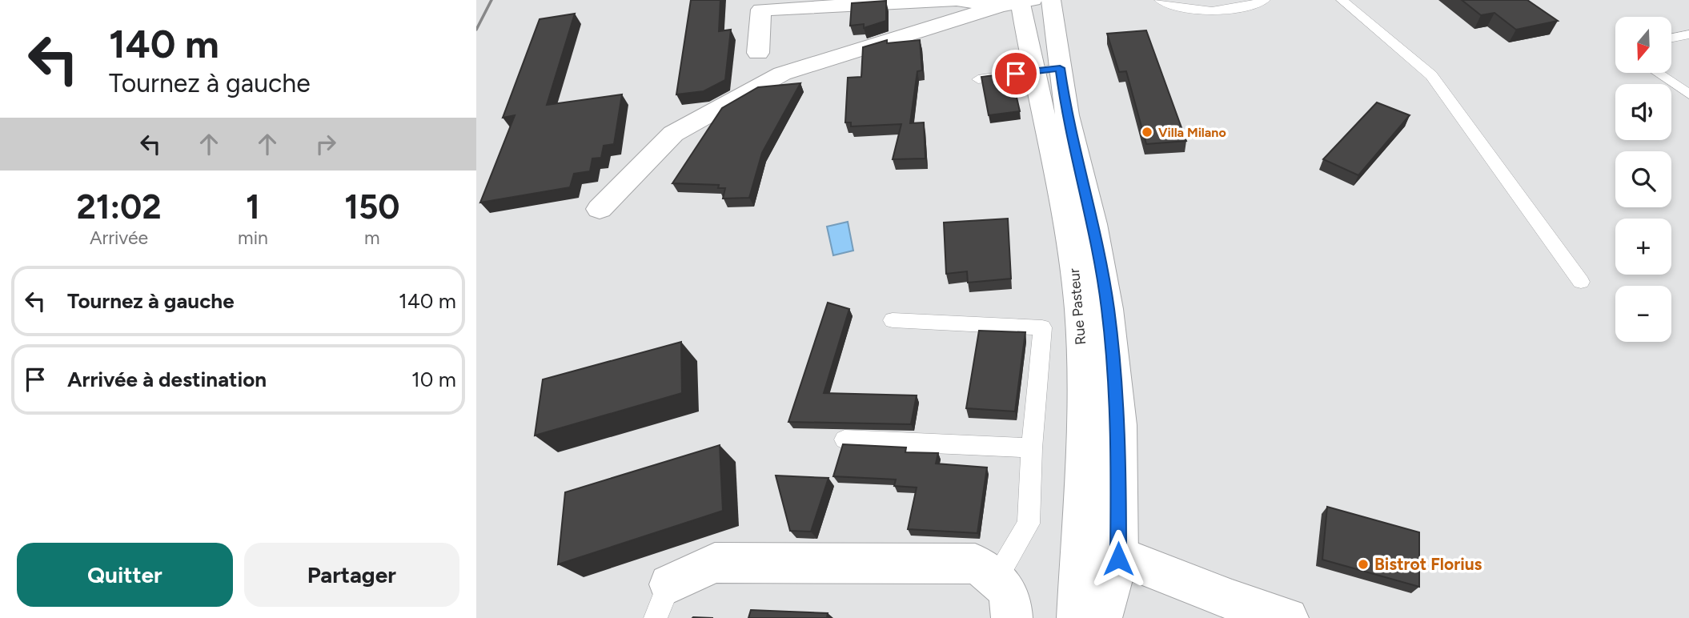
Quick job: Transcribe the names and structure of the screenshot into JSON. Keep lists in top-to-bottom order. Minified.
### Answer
{"streets":{"main road":["Rue Pasteur"]},"places":["Villa Milano","Bistrot Florius"],"north":"bottom","page":{"turn":["140 m","Tournez à gauche"],"map_buttons":["+","−"],"eta":["21:02","Arrivée","1","min","150","m"],"list":[{"name":"Tournez à gauche","value":"140 m"},{"name":"Arrivée à destination","value":"10 m"}],"buttons":["Quitter","Partager"]}}
